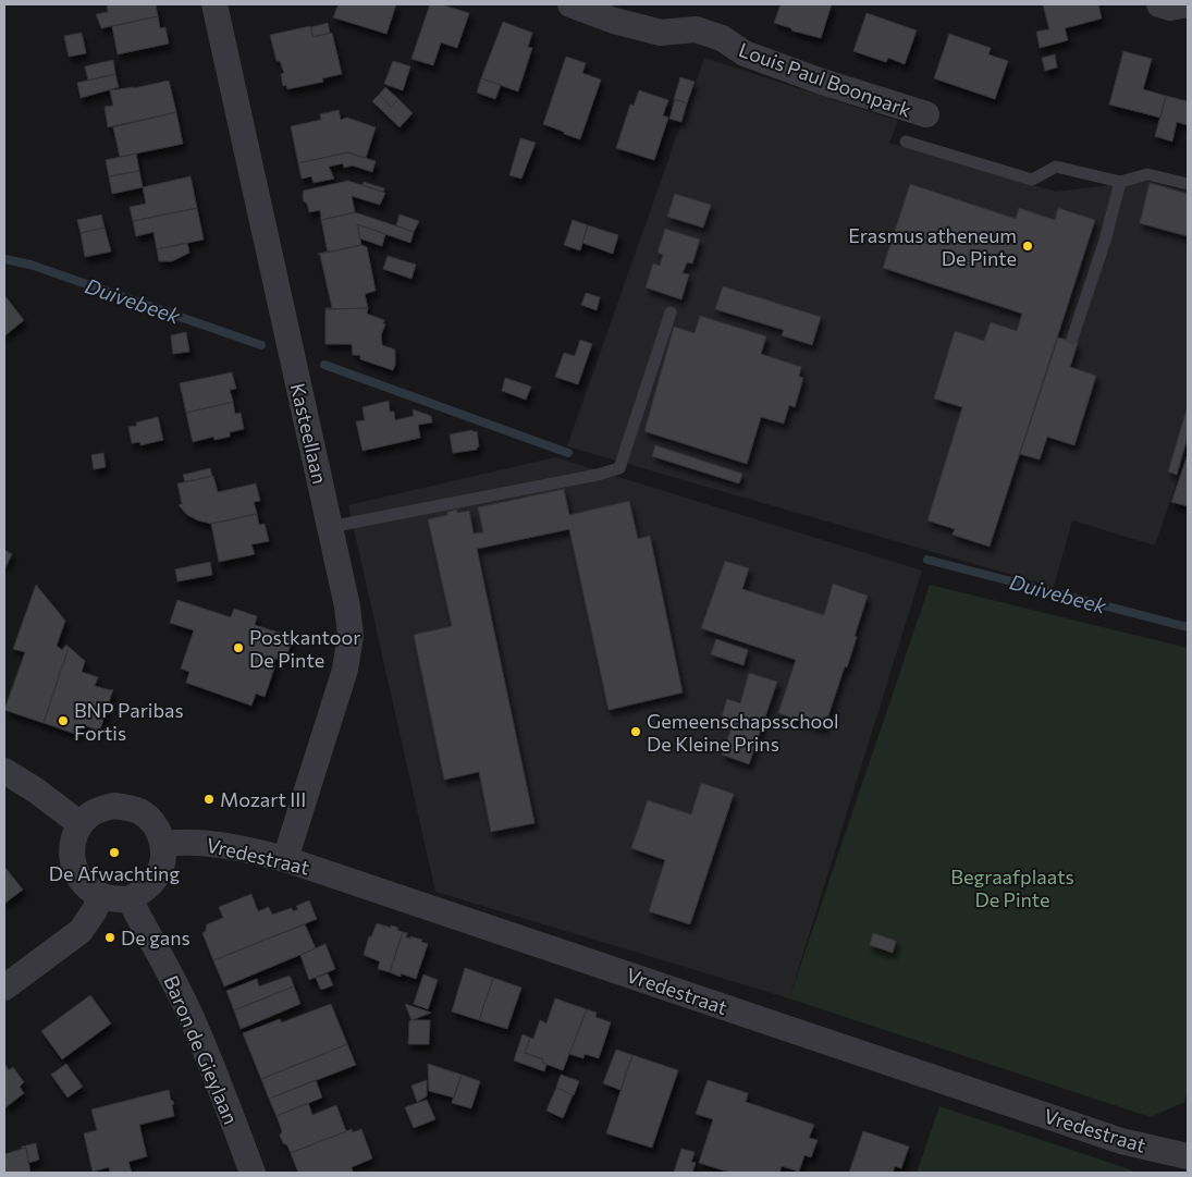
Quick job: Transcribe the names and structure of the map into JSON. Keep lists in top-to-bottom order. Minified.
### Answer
{"streets":{"street":["Louis Paul Boonpark","Kasteellaan","Vredestraat","Baron de Gieylaan"]},"crossings":[["Kasteellaan","Vredestraat"],["Vredestraat","Baron de Gieylaan"]],"water":["Duivebeek"],"parks":["Begraafplaats De Pinte"],"places":["Erasmus atheneum De Pinte","Postkantoor De Pinte","BNP Paribas Fortis","Gemeenschapsschool De Kleine Prins","Mozart III","De Afwachting","De gans"]}
